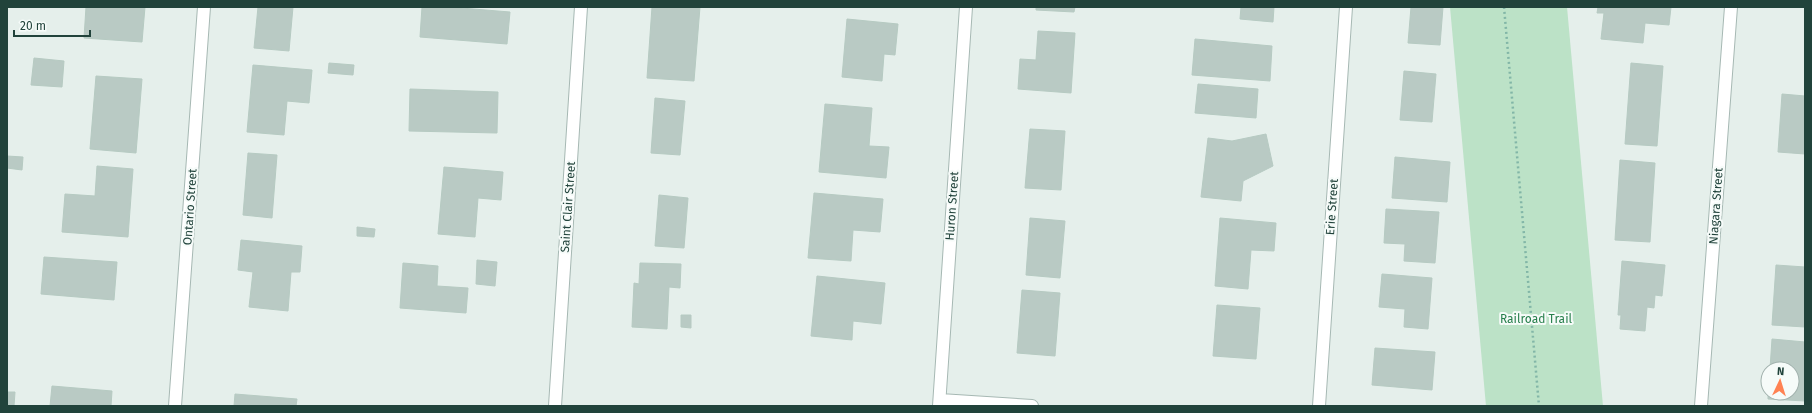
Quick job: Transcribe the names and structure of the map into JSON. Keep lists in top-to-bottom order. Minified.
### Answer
{"streets":{"street":["Huron Street","Niagara Street","Ontario Street","Saint Clair Street","Erie Street"]},"parks":["Railroad Trail"],"scale_bar":"20 m","north":"top"}
